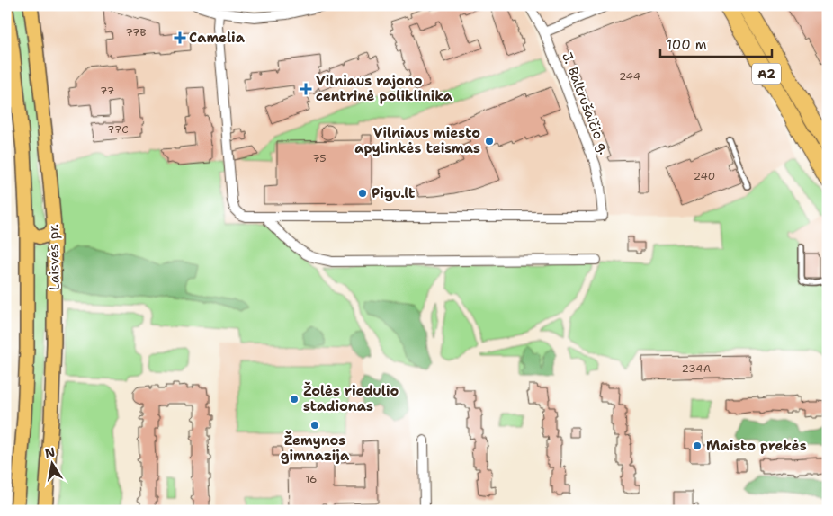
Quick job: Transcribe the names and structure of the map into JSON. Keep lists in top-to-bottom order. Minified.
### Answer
{"streets":{"highway":["A2"],"main road":["Laisvės pr."],"street":["J. Baltrušaičio g."]},"places":{"health":["Camelia","Vilniaus rajono centrinė poliklinika"],"other":["Vilniaus miesto apylinkės teismas","Pigu.lt","Žolės riedulio stadionas","Žemynos gimnazija","Maisto prekės"]},"house_numbers":["77B","244","77","77C","75","240","234A","16"],"scale_bar":"100 m","north":"top"}
